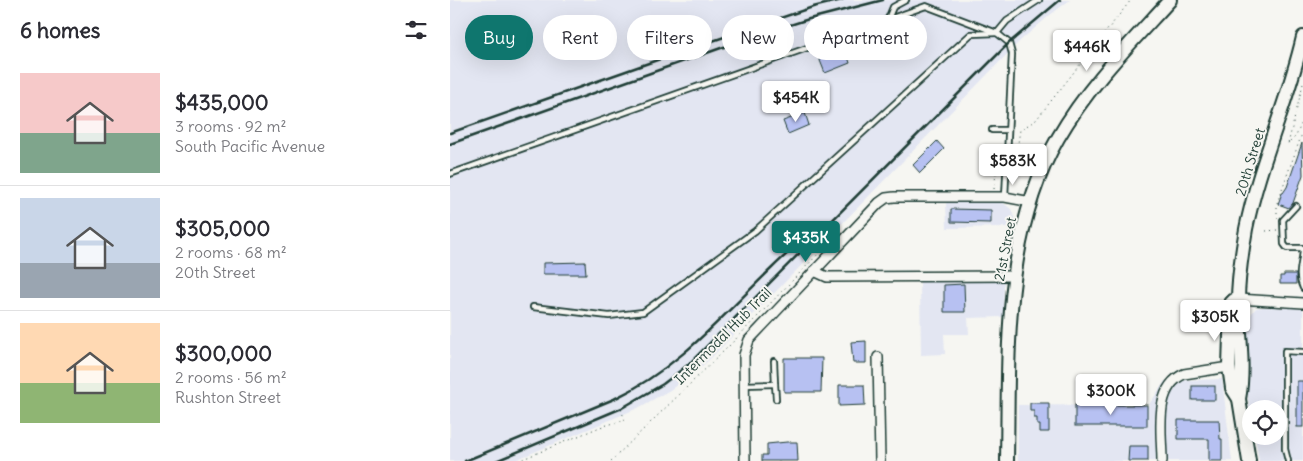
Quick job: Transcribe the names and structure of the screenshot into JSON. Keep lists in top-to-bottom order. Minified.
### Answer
{"streets":{"main road":["20th Street","21st Street"],"path":["Intermodal Hub Trail"]},"page":{"heading":"6 homes","chip":["Buy","Rent","Filters","New","Apartment"],"price":["$446K","$454K","$583K","$435K","$305K","$300K"],"list":[{"name":"$435,000","note":"3 rooms · 92 m² · South Pacific Avenue"},{"name":"$305,000","note":"2 rooms · 68 m² · 20th Street"},{"name":"$300,000","note":"2 rooms · 56 m² · Rushton Street"}]}}
